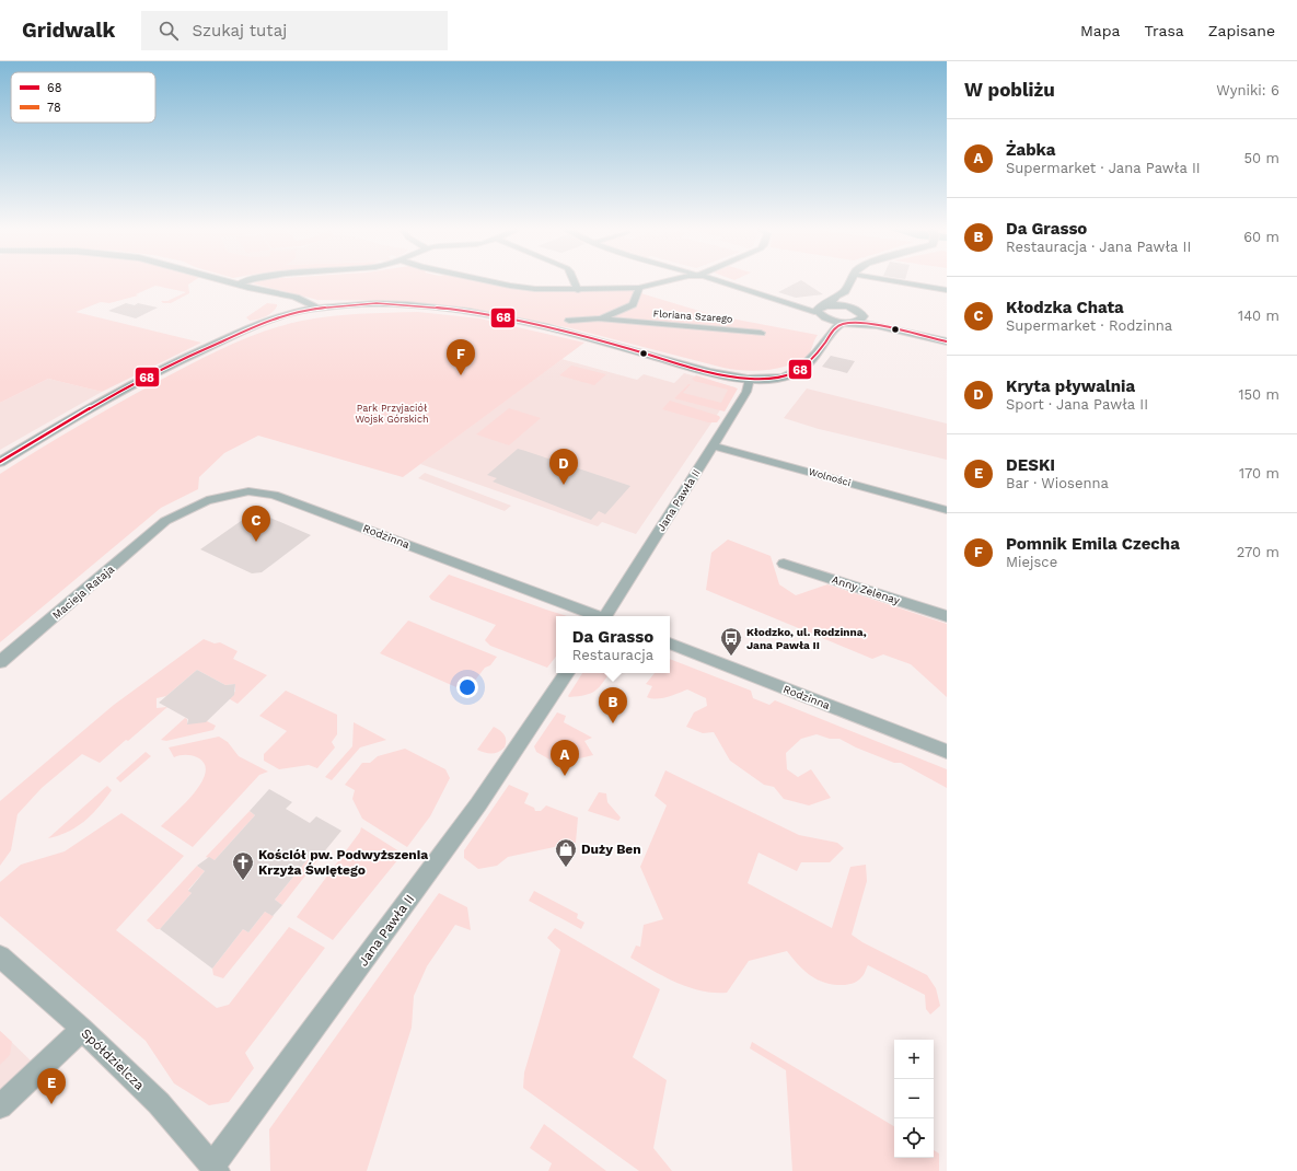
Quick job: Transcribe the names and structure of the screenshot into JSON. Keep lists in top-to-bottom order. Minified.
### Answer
{"streets":{"street":["Floriana Szarego","Wolności","Jana Pawła II","Rodzinna","Anny Zelenay","Macieja Rataja","Spółdzielcza"]},"crossings":[["Wolności","Jana Pawła II"],["Jana Pawła II","Spółdzielcza"],["Rodzinna","Macieja Rataja"]],"parks":["Park Przyjaciół Wojsk Górskich"],"places":{"bus stop":["Kłodzko, ul. Rodzinna, Jana Pawła II"],"shop":["Duży Ben"],"church":["Kościół pw. Podwyższenia Krzyża Świętego"]},"lines":["transit line 68"],"legend":["68","78"],"page":{"header":"Gridwalk","search":"Szukaj tutaj","nav":["Mapa","Trasa","Zapisane"],"heading":["W pobliżu","Wyniki: 6"],"list":[{"mark":"A","name":"Żabka","note":"Supermarket · Jana Pawła II","value":"50 m"},{"mark":"B","name":"Da Grasso","note":"Restauracja · Jana Pawła II","value":"60 m"},{"mark":"C","name":"Kłodzka Chata","note":"Supermarket · Rodzinna","value":"140 m"},{"mark":"D","name":"Kryta pływalnia","note":"Sport · Jana Pawła II","value":"150 m"},{"mark":"E","name":"DESKI","note":"Bar · Wiosenna","value":"170 m"},{"mark":"F","name":"Pomnik Emila Czecha","note":"Miejsce","value":"270 m"}],"pins":["F","D","C","B","A","E"],"popup":["Da Grasso","Restauracja"],"map_buttons":["+","−"]}}
